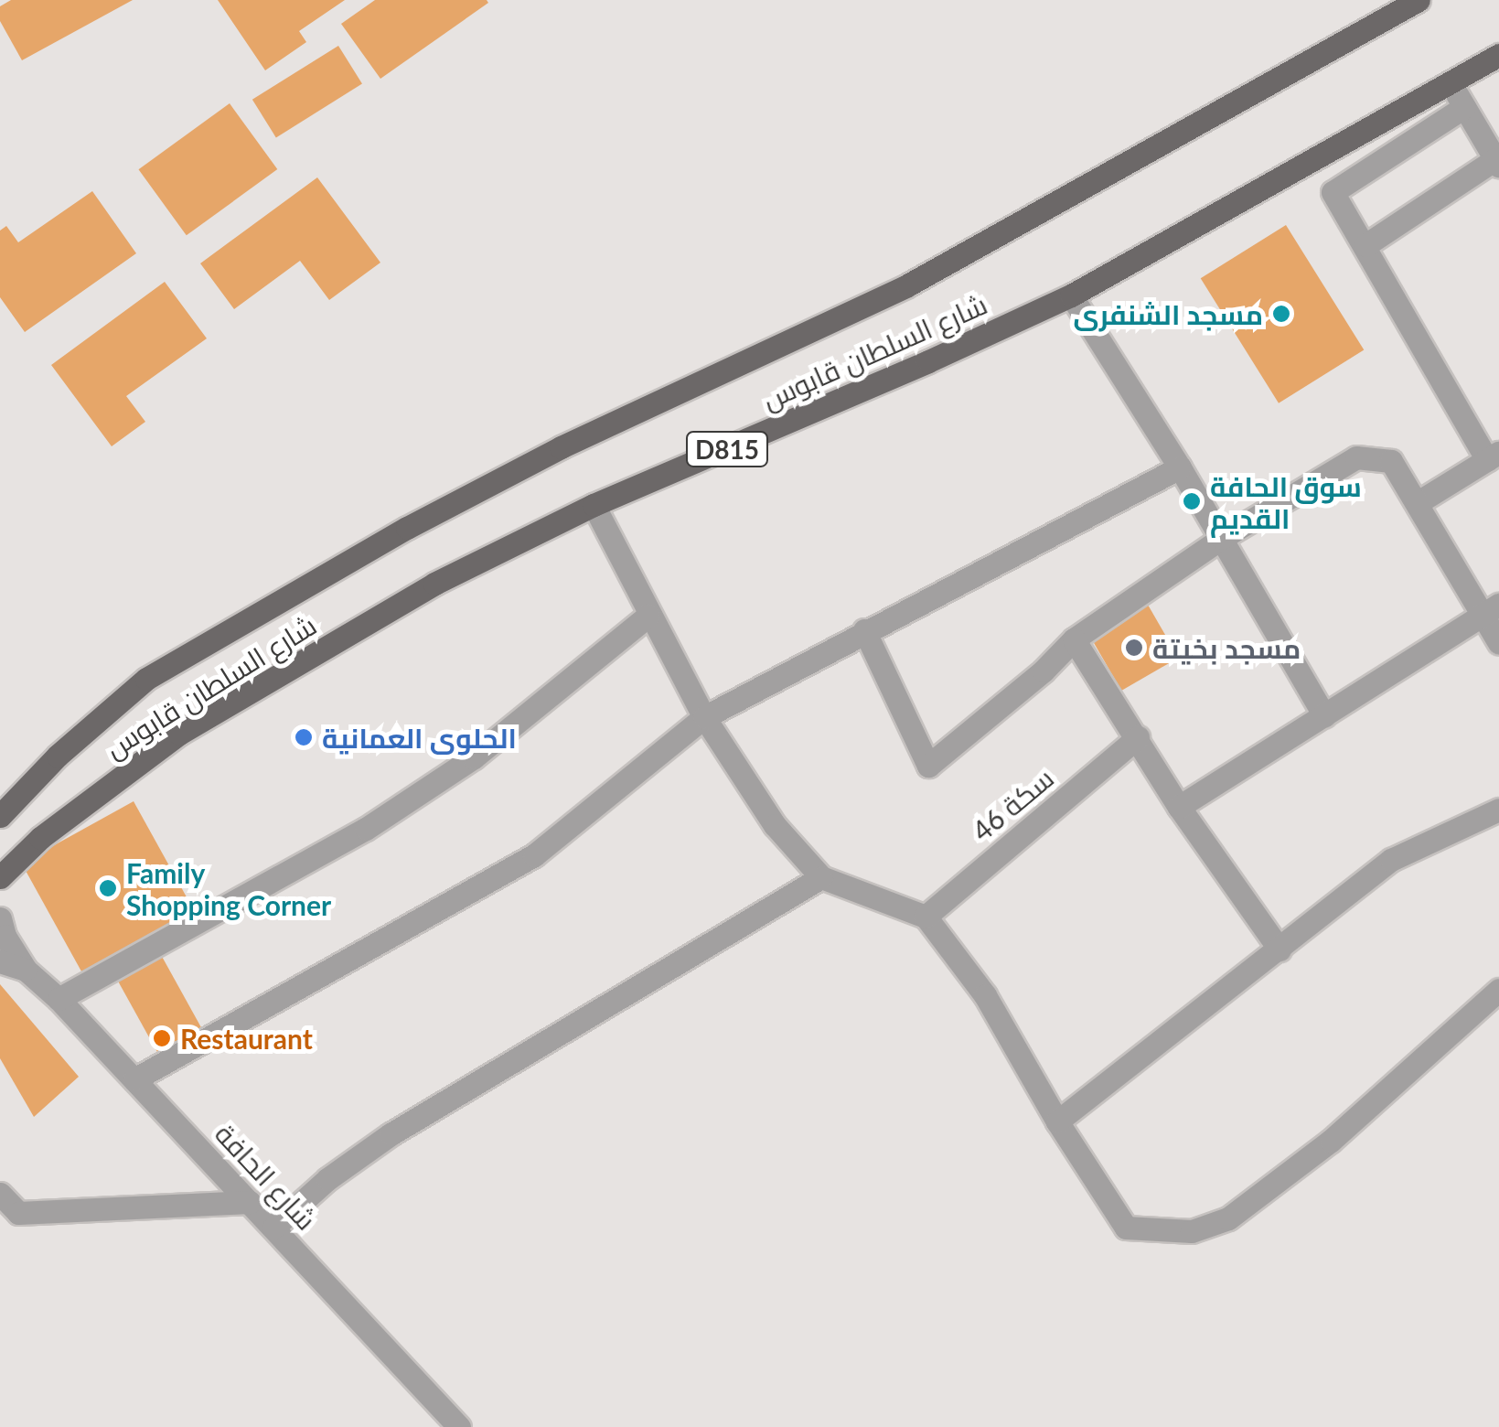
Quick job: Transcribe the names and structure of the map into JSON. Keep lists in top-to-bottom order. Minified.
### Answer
{"streets":{"main road":["شارع السلطان قابوس","D815"],"street":["سكة 46","شارع الحافة"]},"places":["مسجد الشنفرى","سوق الحافة القديم","مسجد بخيتة","الحلوى العمانية","Family Shopping Corner","Restaurant"]}
